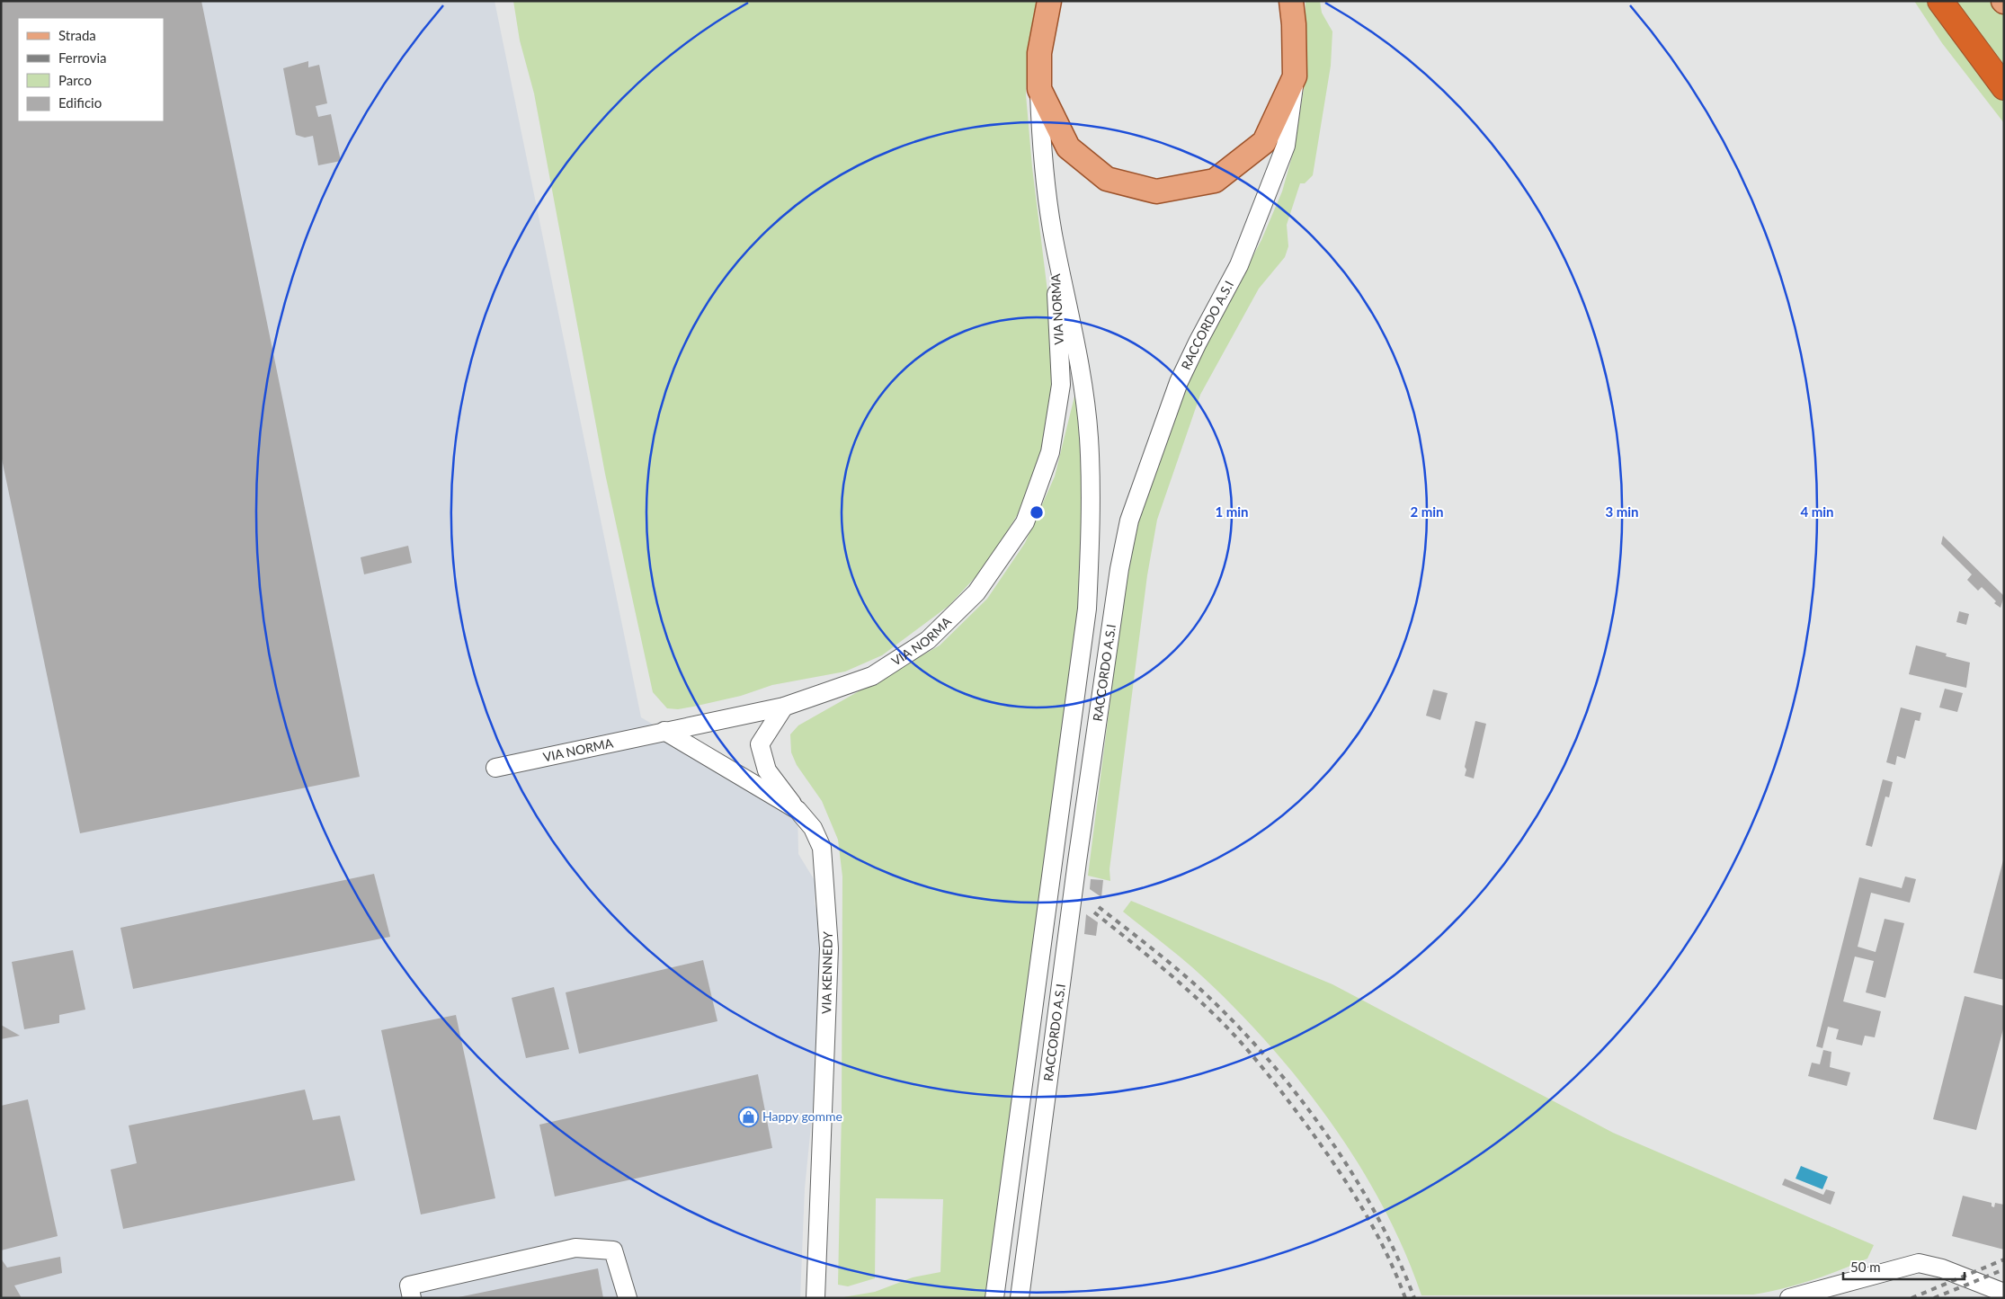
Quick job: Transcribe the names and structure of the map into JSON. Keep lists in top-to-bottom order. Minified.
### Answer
{"streets":{"street":["VIA NORMA","RACCORDO A.S.I","VIA KENNEDY"]},"crossings":[["VIA NORMA","RACCORDO A.S.I"],["VIA NORMA","VIA KENNEDY"]],"places":{"shop":["Happy gomme"]},"legend":["Strada","Ferrovia","Parco","Edificio"],"scale_bar":"50 m","rings":["1 min","2 min","3 min","4 min"]}
